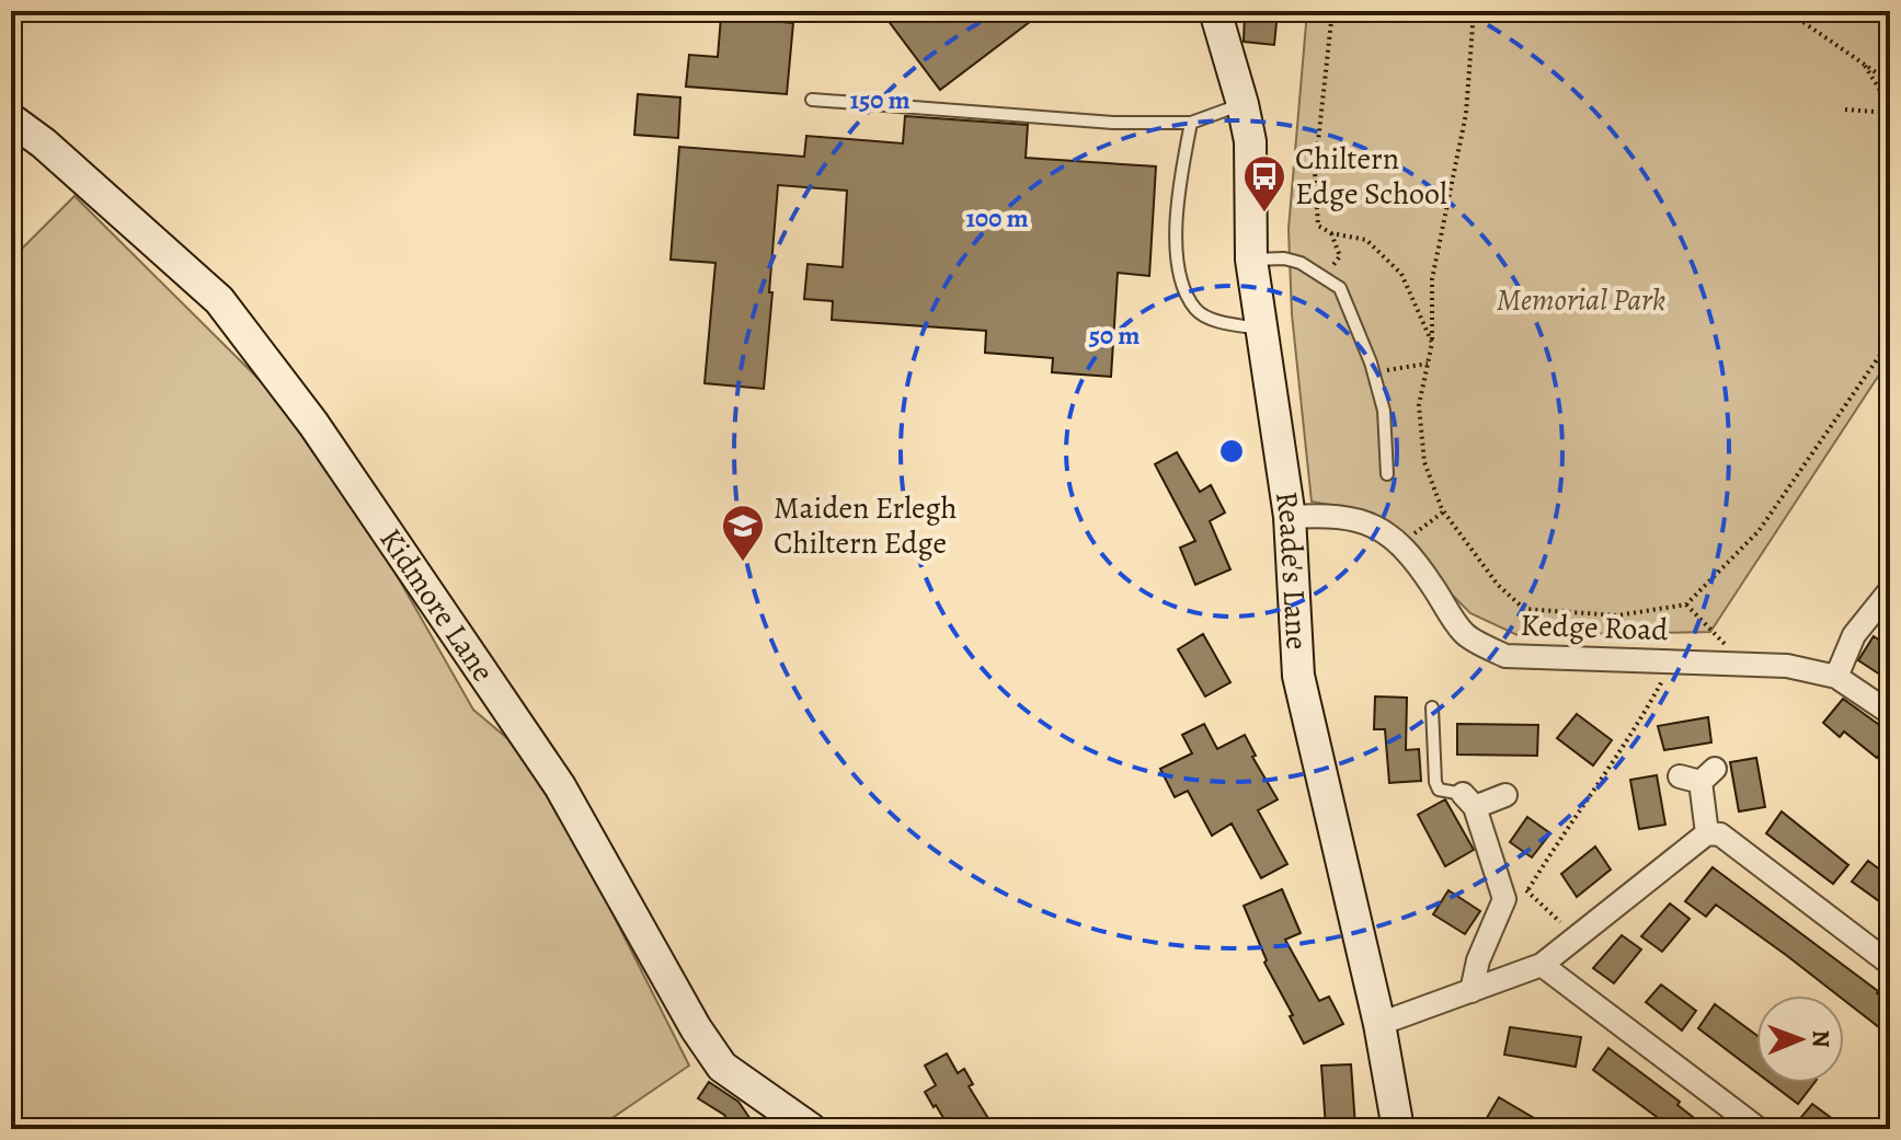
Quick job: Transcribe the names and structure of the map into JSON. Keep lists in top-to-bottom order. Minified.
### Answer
{"streets":{"street":["Reade's Lane","Kidmore Lane","Kedge Road"]},"crossings":[["Reade's Lane","Kedge Road"]],"parks":["Memorial Park"],"places":{"bus stop":["Chiltern Edge School"],"school or university":["Maiden Erlegh Chiltern Edge"]},"north":"right","rings":["150 m","100 m","50 m"]}
